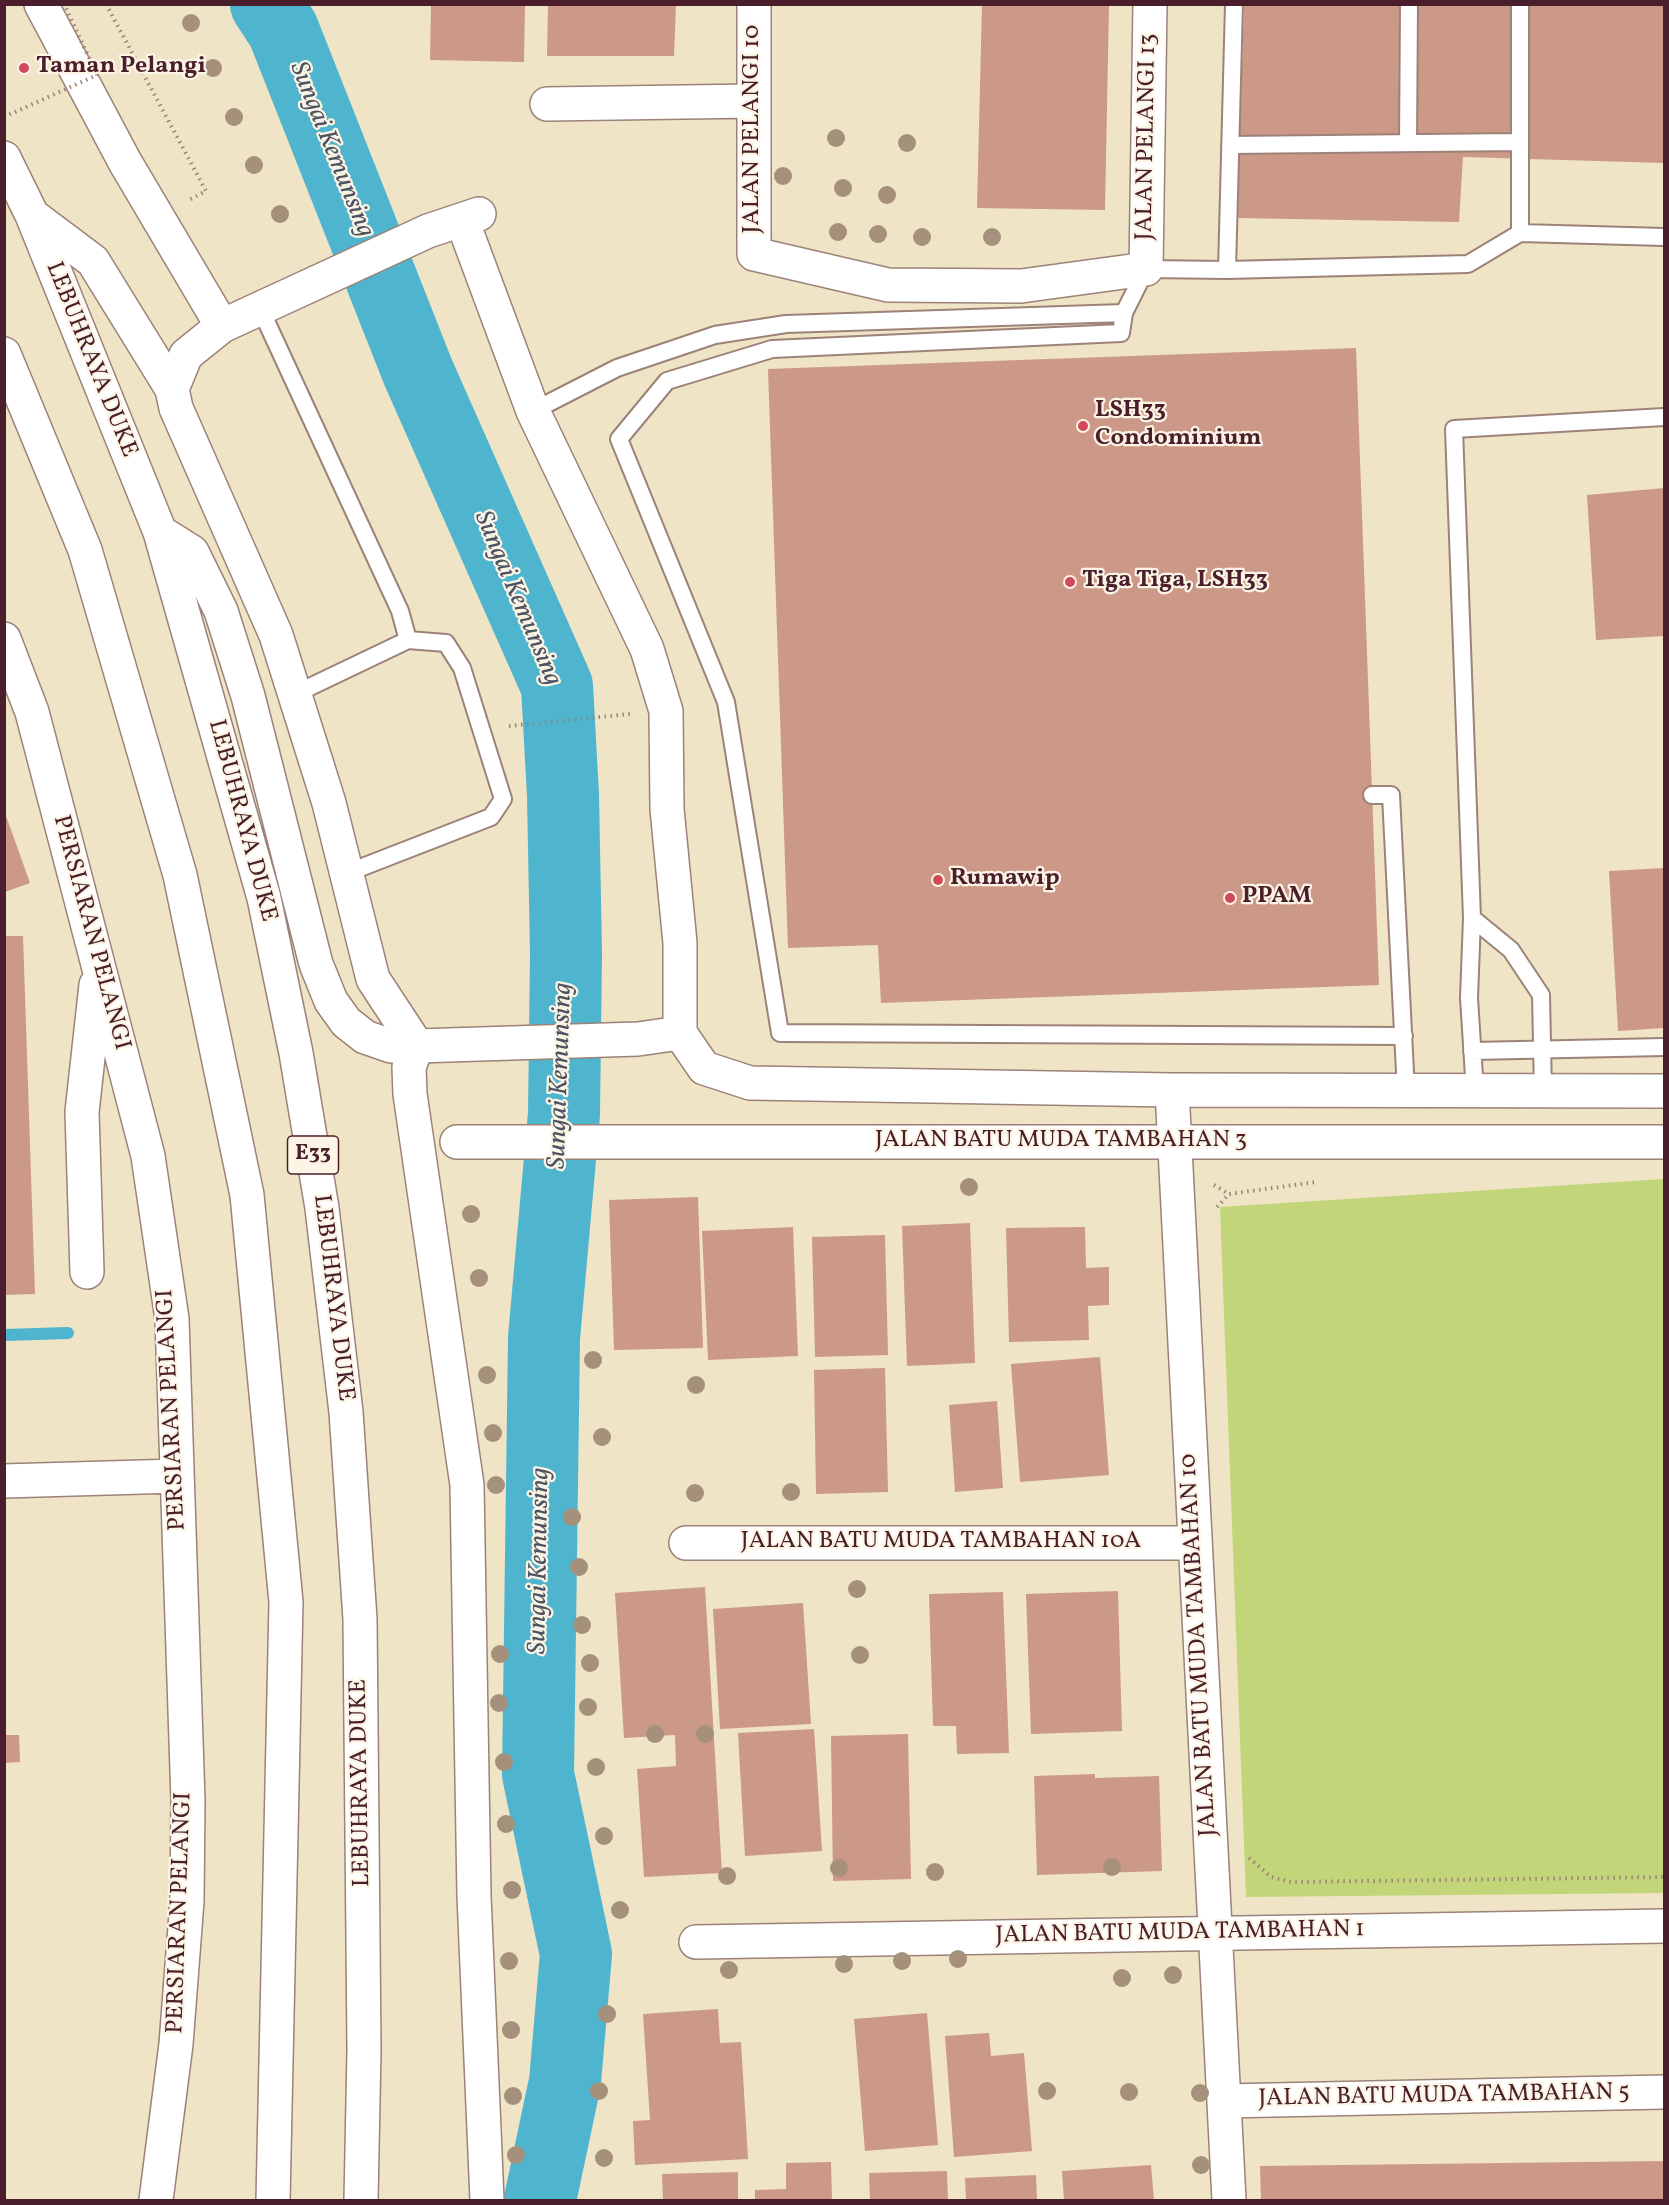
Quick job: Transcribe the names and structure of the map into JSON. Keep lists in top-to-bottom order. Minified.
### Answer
{"streets":{"main road":["JALAN PELANGI 10","JALAN PELANGI 13","LEBUHRAYA DUKE","PERSIARAN PELANGI","JALAN BATU MUDA TAMBAHAN 3","E33","JALAN BATU MUDA TAMBAHAN 10A","JALAN BATU MUDA TAMBAHAN 10","JALAN BATU MUDA TAMBAHAN 1","JALAN BATU MUDA TAMBAHAN 5"]},"crossings":[["JALAN PELANGI 10","JALAN PELANGI 13"],["JALAN BATU MUDA TAMBAHAN 3","JALAN BATU MUDA TAMBAHAN 10"],["JALAN BATU MUDA TAMBAHAN 10A","JALAN BATU MUDA TAMBAHAN 10"],["JALAN BATU MUDA TAMBAHAN 10","JALAN BATU MUDA TAMBAHAN 1"],["JALAN BATU MUDA TAMBAHAN 10","JALAN BATU MUDA TAMBAHAN 5"]],"water":["Sungai Kemunsing"],"places":["Taman Pelangi","LSH33 Condominium","Tiga Tiga, LSH33","Rumawip","PPAM"]}
